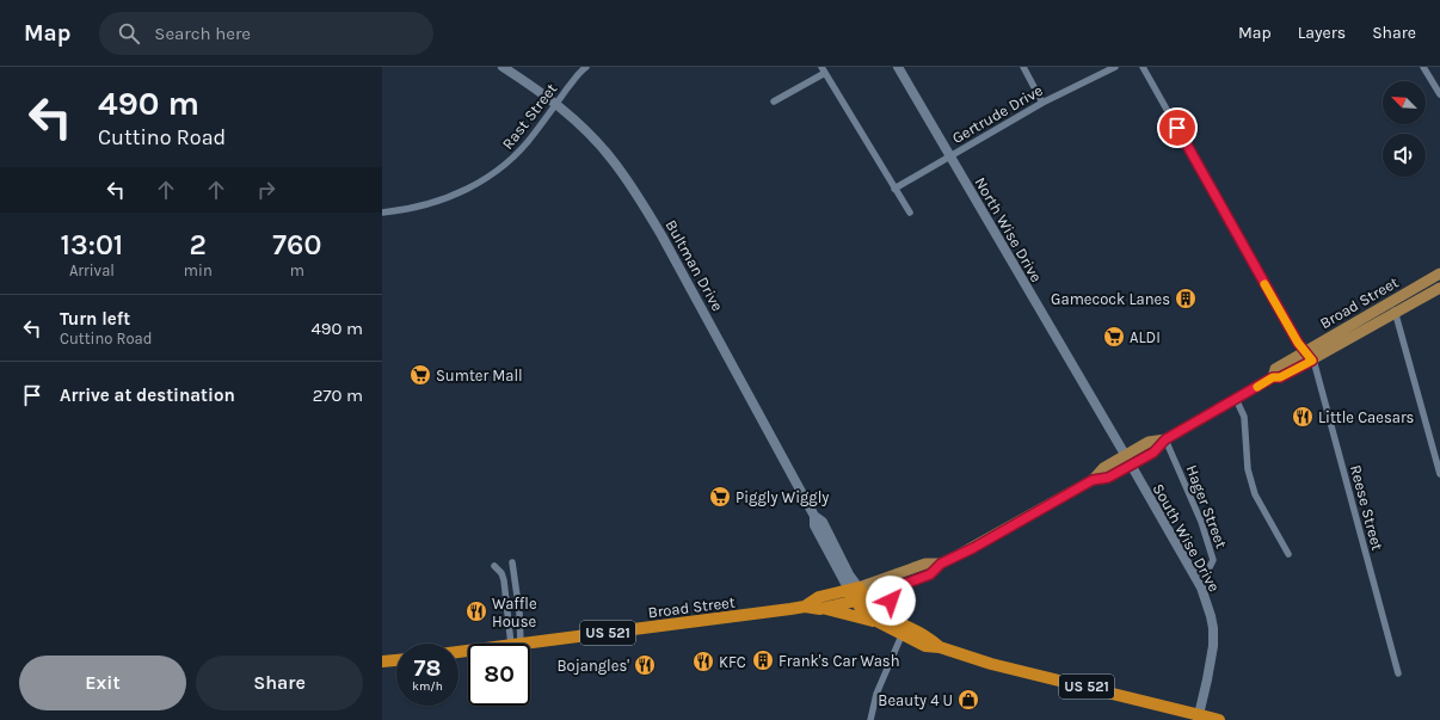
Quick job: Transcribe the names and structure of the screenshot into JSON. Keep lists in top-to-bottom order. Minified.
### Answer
{"streets":{"highway":["Bultman Drive","Broad Street","US 521"],"street":["Gertrude Drive","Rast Street","North Wise Drive","Hager Street","Reese Street","South Wise Drive"]},"crossings":[["Gertrude Drive","North Wise Drive"],["Rast Street","Bultman Drive"],["North Wise Drive","Broad Street"],["North Wise Drive","South Wise Drive"],["Bultman Drive","Broad Street"],["Bultman Drive","South Wise Drive"],["Bultman Drive","US 521"],["Broad Street","Hager Street"],["Broad Street","Reese Street"],["Broad Street","South Wise Drive"],["Broad Street","US 521"],["Hager Street","South Wise Drive"]],"places":{"building":["Gamecock Lanes","Frank's Car Wash"],"supermarket":["ALDI","Sumter Mall","Piggly Wiggly"],"restaurant":["Little Caesars","Waffle House","KFC","Bojangles'"],"shop":["Beauty 4 U"]},"north":"top left","page":{"header":"Map","search":"Search here","nav":["Map","Layers","Share"],"turn":["490 m","Cuttino Road"],"eta":["13:01","Arrival","2","min","760","m"],"list":[{"name":"Turn left","note":"Cuttino Road","value":"490 m"},{"name":"Arrive at destination","value":"270 m"}],"speed":"78 km/h","limit":"80","buttons":["Exit","Share"]}}
